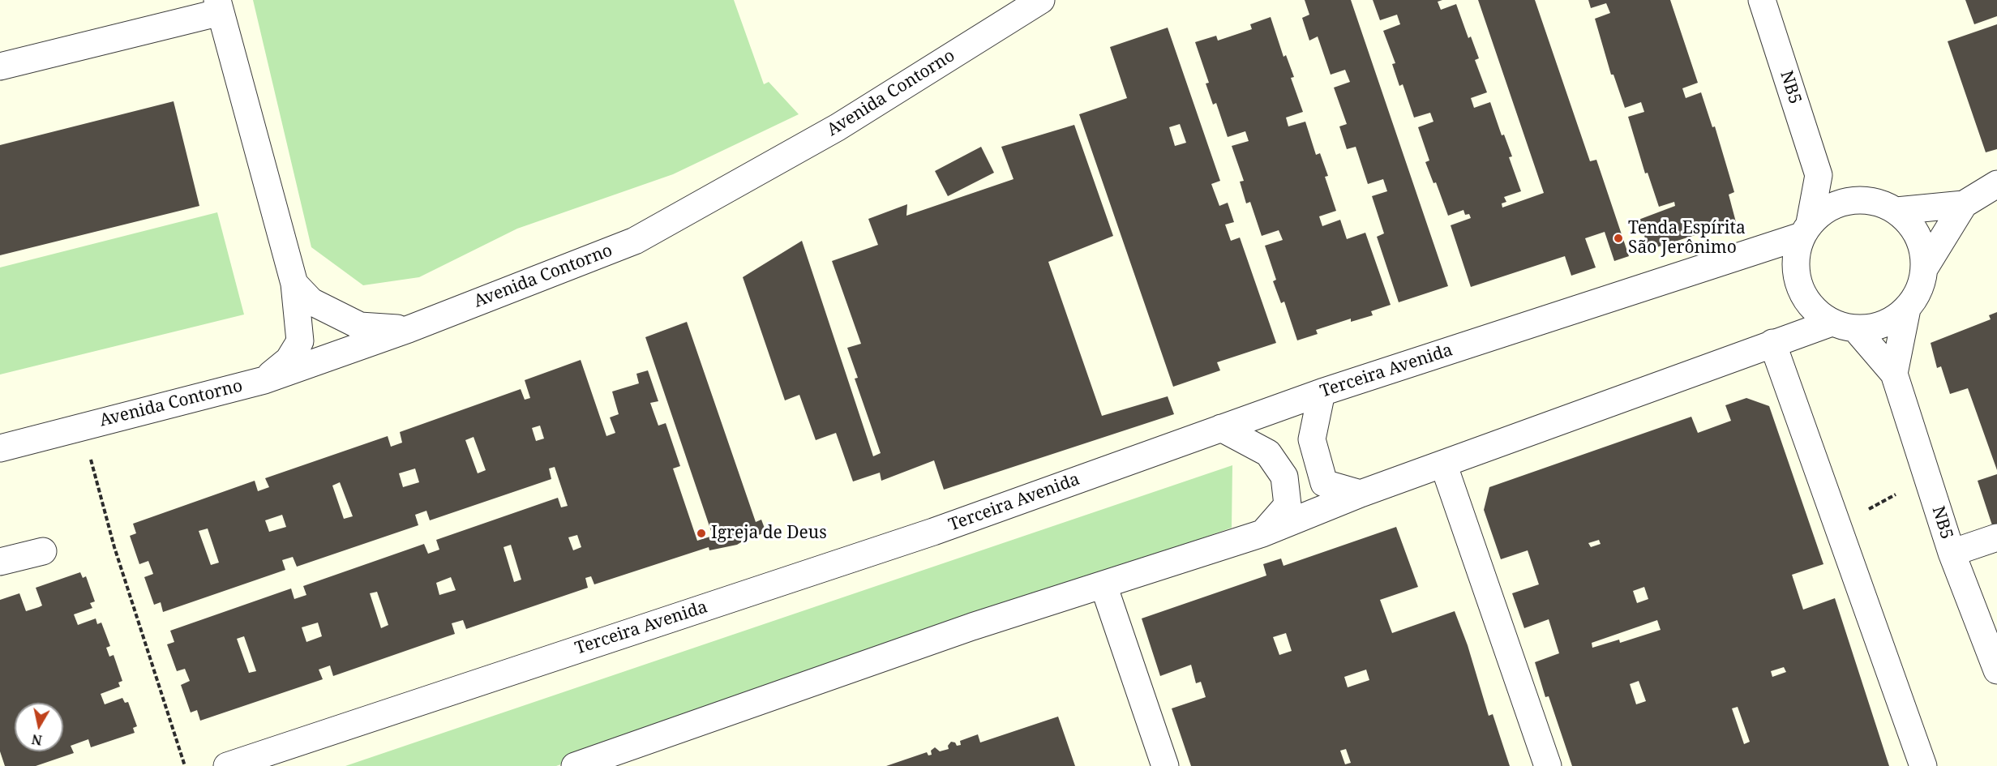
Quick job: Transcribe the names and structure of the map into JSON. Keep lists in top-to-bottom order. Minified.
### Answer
{"streets":{"street":["NB5","Avenida Contorno","Terceira Avenida"]},"crossings":[["NB5","Terceira Avenida"]],"places":["Tenda Espírita São Jerônimo","Igreja de Deus"],"north":"bottom"}
